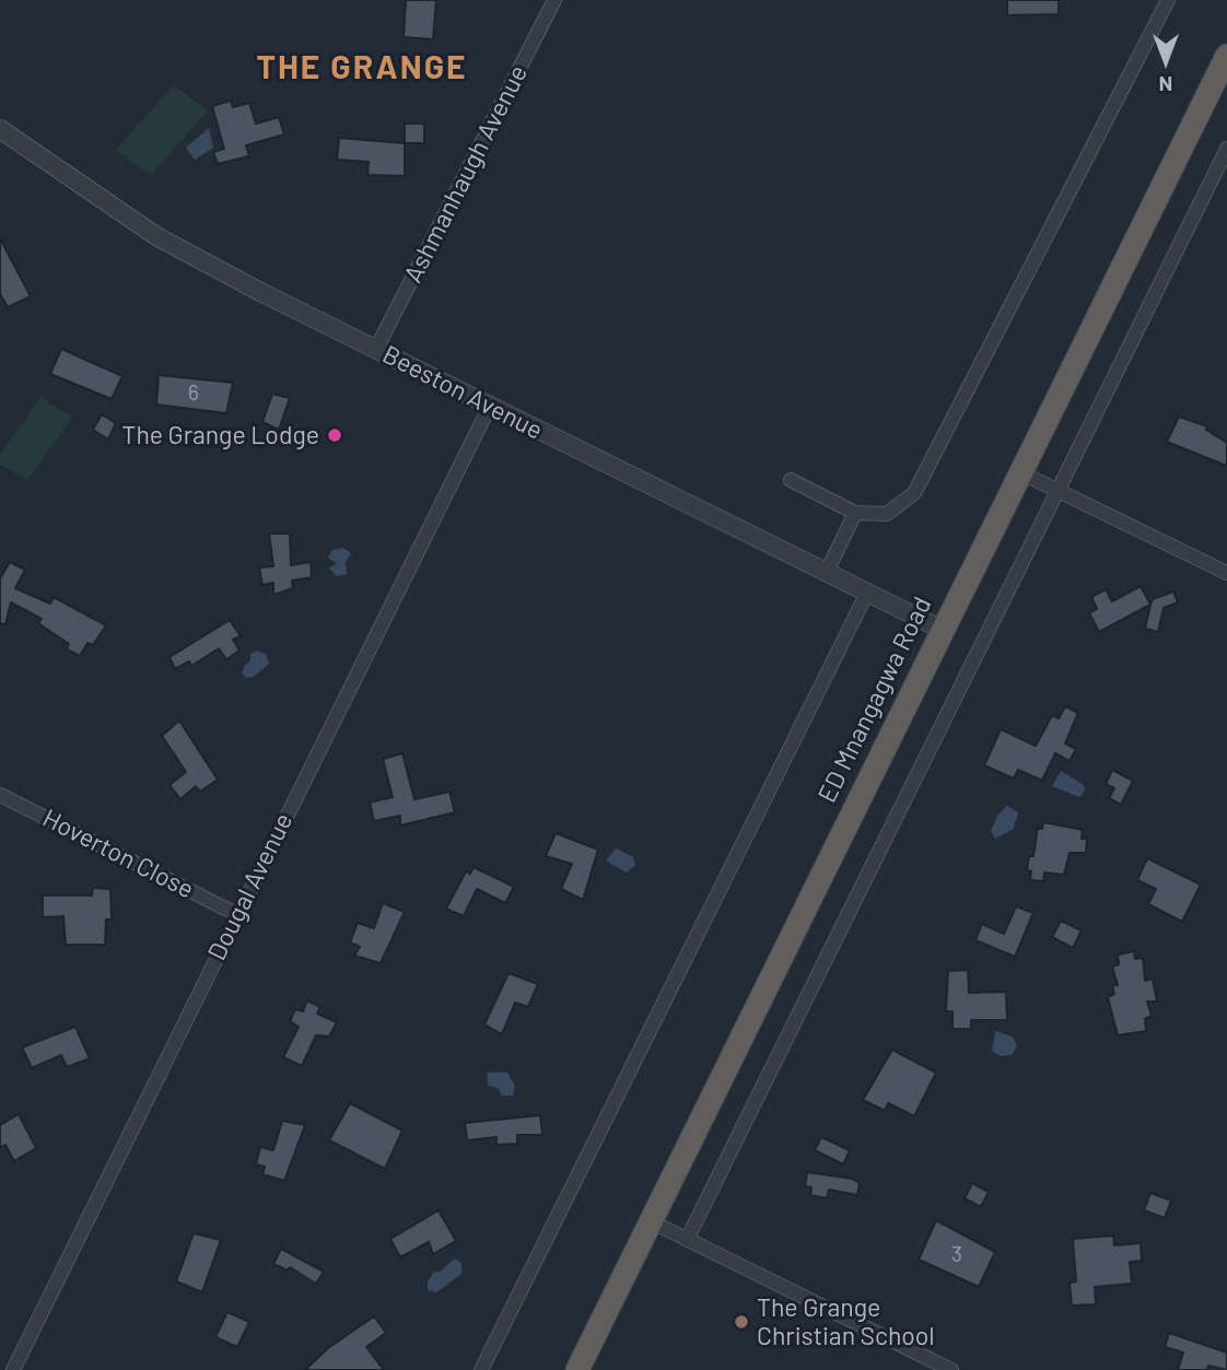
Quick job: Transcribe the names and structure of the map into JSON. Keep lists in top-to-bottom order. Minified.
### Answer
{"streets":{"highway":["ED Mnangagwa Road"],"street":["Ashmanhaugh Avenue","Beeston Avenue","Hoverton Close","Dougal Avenue"]},"crossings":[["Ashmanhaugh Avenue","Beeston Avenue"],["Beeston Avenue","ED Mnangagwa Road"],["Beeston Avenue","Dougal Avenue"],["Hoverton Close","Dougal Avenue"]],"districts":["THE GRANGE"],"places":["The Grange Lodge","The Grange Christian School"],"house_numbers":["6","3"],"north":"bottom"}
